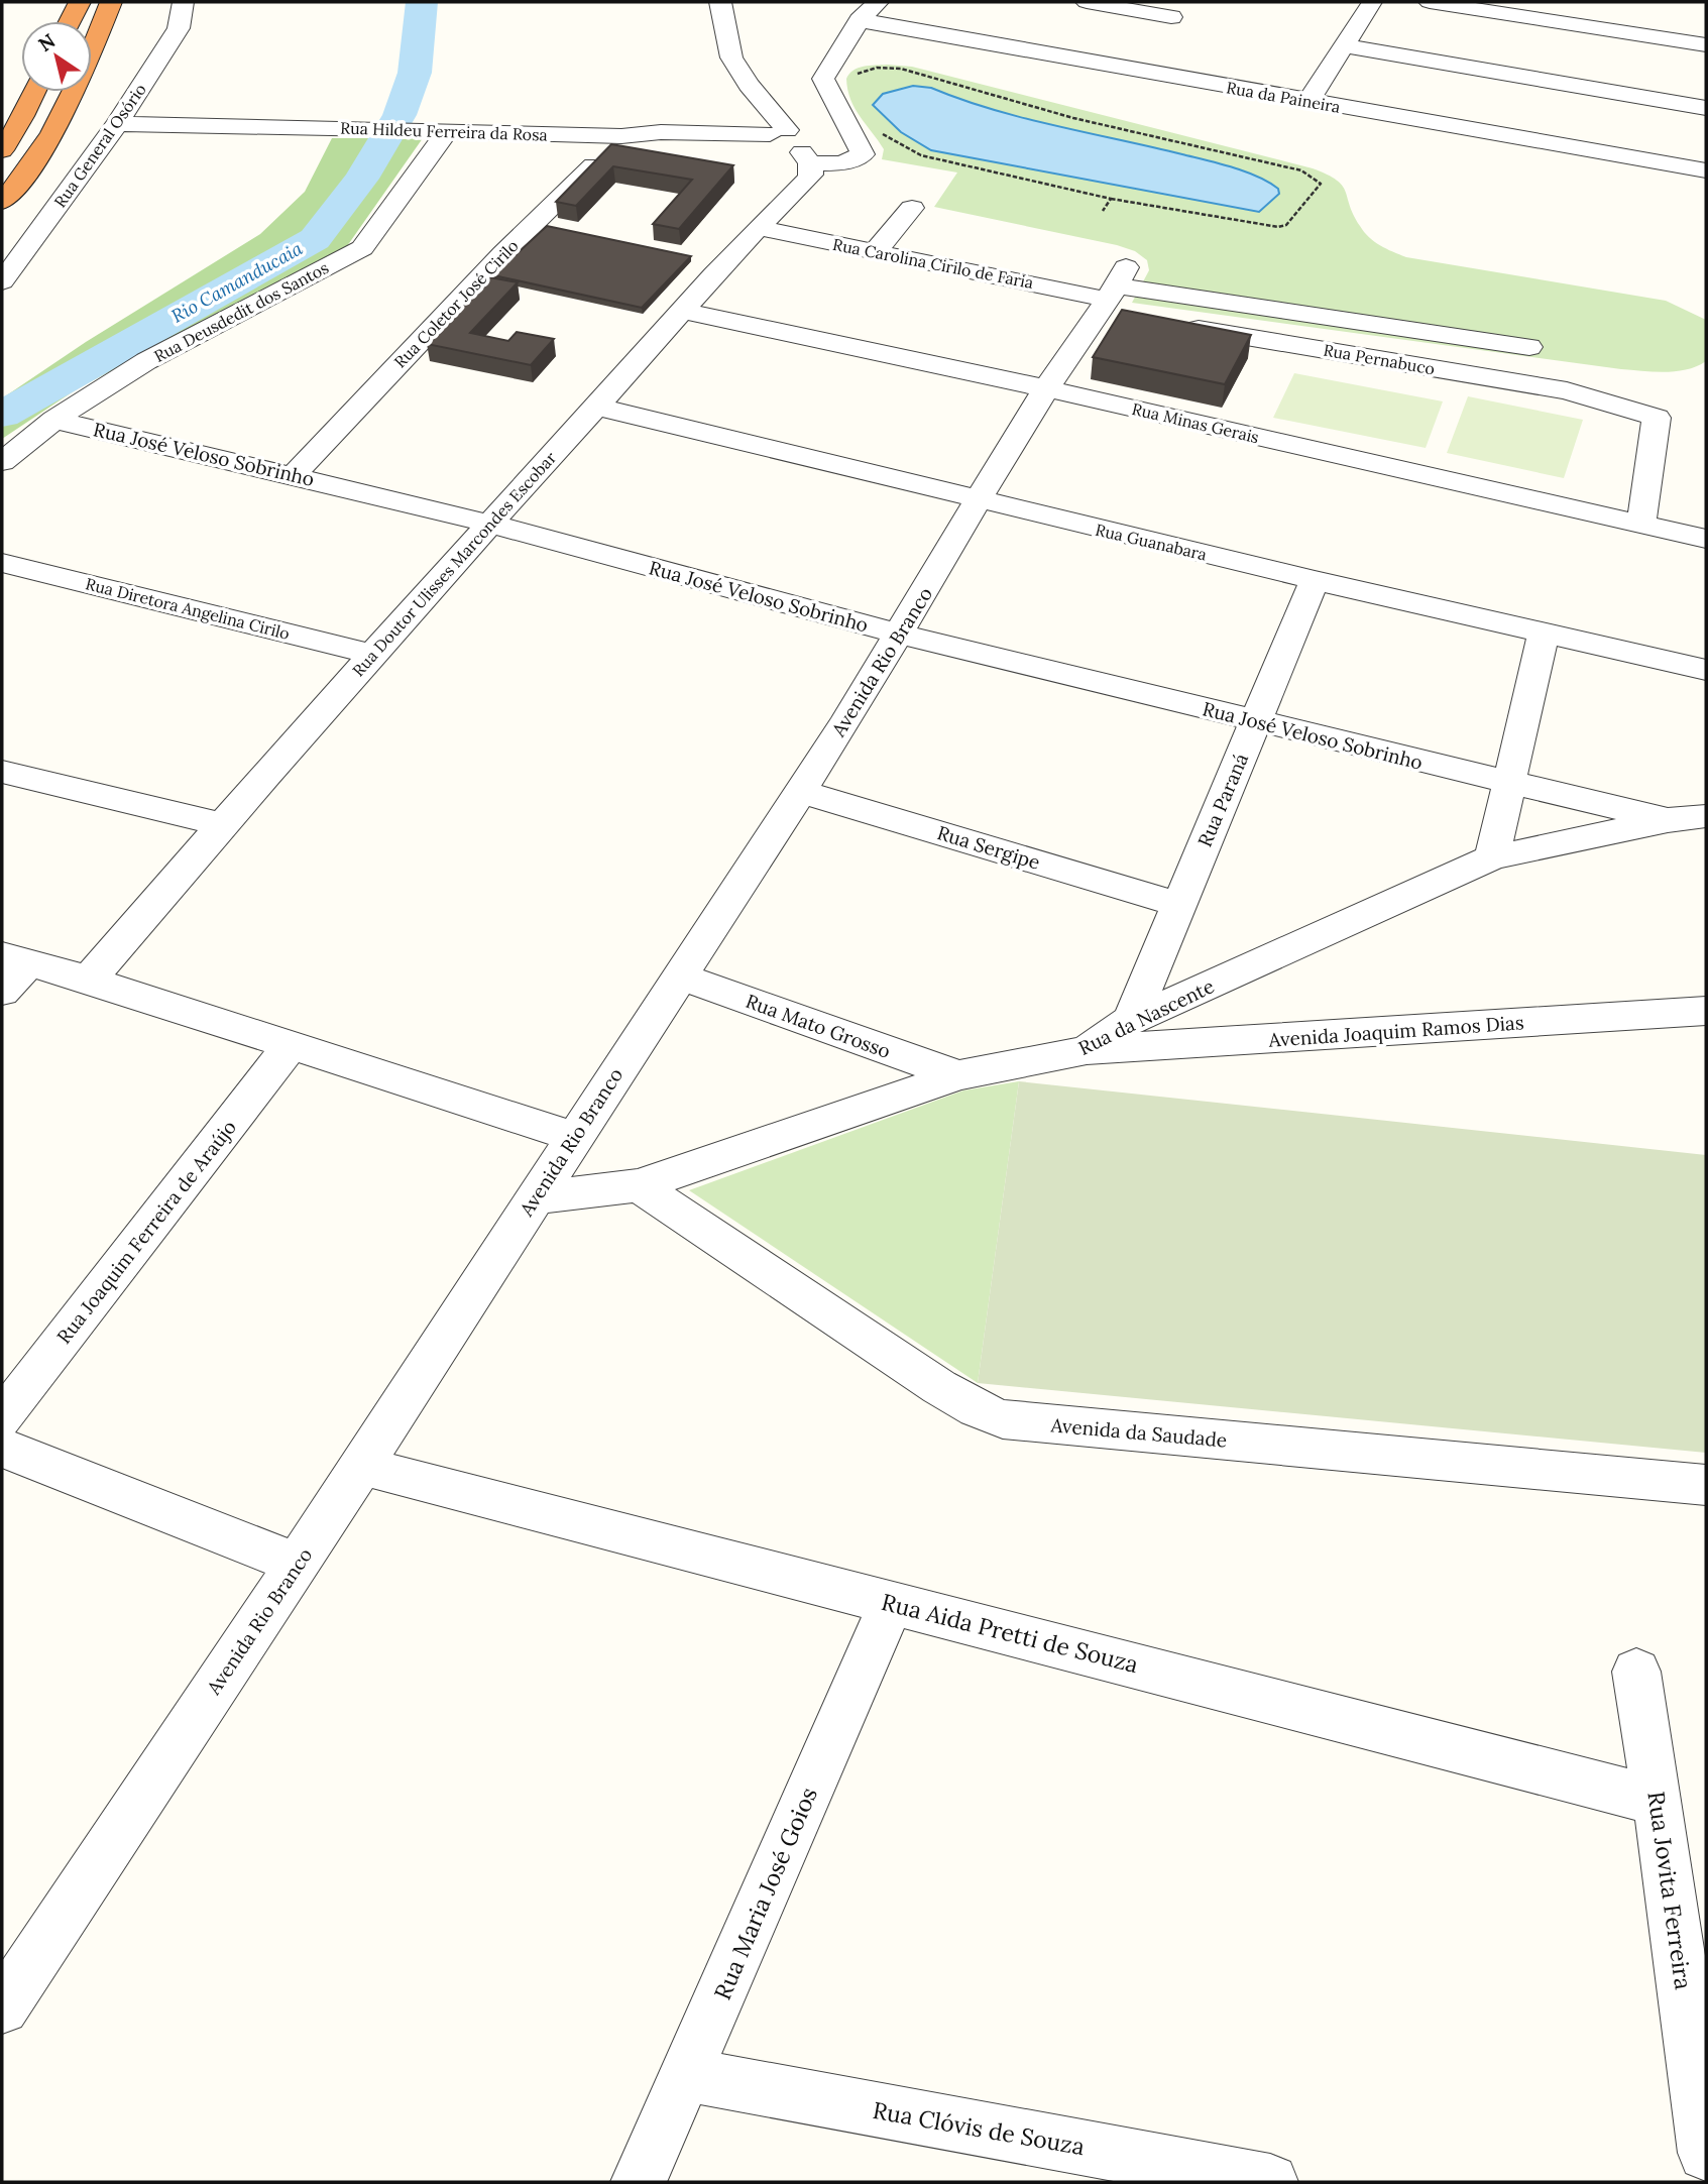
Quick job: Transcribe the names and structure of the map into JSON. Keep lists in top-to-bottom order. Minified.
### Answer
{"streets":{"street":["Rua da Paineira","Rua Hildeu Ferreira da Rosa","Rua General Osório","Rua Carolina Cirilo de Faria","Rua Coletor José Cirilo","Rua Deusdedit dos Santos","Rua Pernabuco","Rua Minas Gerais","Rua José Veloso Sobrinho","Rua Guanabara","Rua Doutor Ulisses Marcondes Escobar","Rua Diretora Angelina Cirilo","Avenida Rio Branco","Rua Paraná","Rua Sergipe","Rua da Nascente","Rua Mato Grosso","Avenida Joaquim Ramos Dias","Rua Joaquim Ferreira de Araújo","Avenida da Saudade","Rua Aida Pretti de Souza","Rua Jovita Ferreira","Rua Maria José Goios","Rua Clóvis de Souza"]},"crossings":[["Rua Hildeu Ferreira da Rosa","Rua General Osório"],["Rua Hildeu Ferreira da Rosa","Rua Coletor José Cirilo"],["Rua Hildeu Ferreira da Rosa","Rua Deusdedit dos Santos"],["Rua Carolina Cirilo de Faria","Rua Doutor Ulisses Marcondes Escobar"],["Rua Carolina Cirilo de Faria","Avenida Rio Branco"],["Rua Coletor José Cirilo","Rua José Veloso Sobrinho"],["Rua Deusdedit dos Santos","Rua José Veloso Sobrinho"],["Rua Pernabuco","Rua Minas Gerais"],["Rua Minas Gerais","Rua Doutor Ulisses Marcondes Escobar"],["Rua Minas Gerais","Avenida Rio Branco"],["Rua José Veloso Sobrinho","Rua Doutor Ulisses Marcondes Escobar"],["Rua José Veloso Sobrinho","Avenida Rio Branco"],["Rua José Veloso Sobrinho","Rua Paraná"],["Rua José Veloso Sobrinho","Rua da Nascente"],["Rua Guanabara","Rua Doutor Ulisses Marcondes Escobar"],["Rua Guanabara","Avenida Rio Branco"],["Rua Guanabara","Rua Paraná"],["Rua Doutor Ulisses Marcondes Escobar","Rua Diretora Angelina Cirilo"],["Avenida Rio Branco","Rua Sergipe"],["Avenida Rio Branco","Rua da Nascente"],["Avenida Rio Branco","Rua Mato Grosso"],["Avenida Rio Branco","Rua Aida Pretti de Souza"],["Rua Paraná","Rua Sergipe"],["Rua Paraná","Rua da Nascente"],["Rua da Nascente","Rua Mato Grosso"],["Rua da Nascente","Avenida Joaquim Ramos Dias"],["Rua da Nascente","Avenida da Saudade"],["Rua Aida Pretti de Souza","Rua Jovita Ferreira"],["Rua Aida Pretti de Souza","Rua Maria José Goios"],["Rua Maria José Goios","Rua Clóvis de Souza"]],"water":["Rio Camanducaia"],"north":"top left"}
